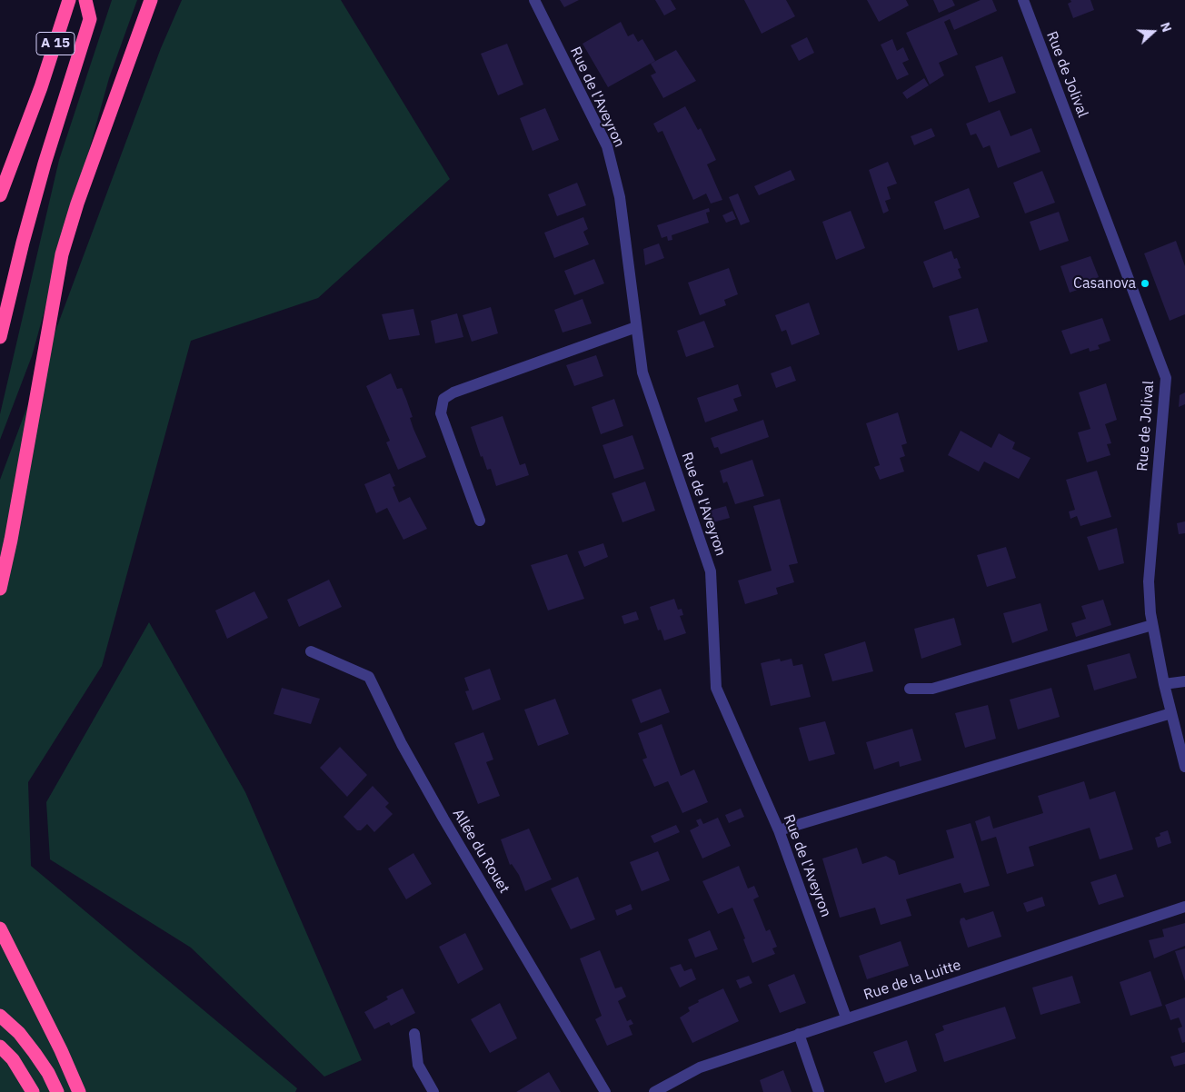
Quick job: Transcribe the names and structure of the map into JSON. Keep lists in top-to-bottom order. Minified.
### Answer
{"streets":{"highway":["A 15"],"street":["Rue de Jolival","Rue de l'Aveyron","Allée du Rouet","Rue de la Luitte"]},"crossings":[["Rue de l'Aveyron","Rue de la Luitte"]],"places":["Casanova"],"north":"right"}
